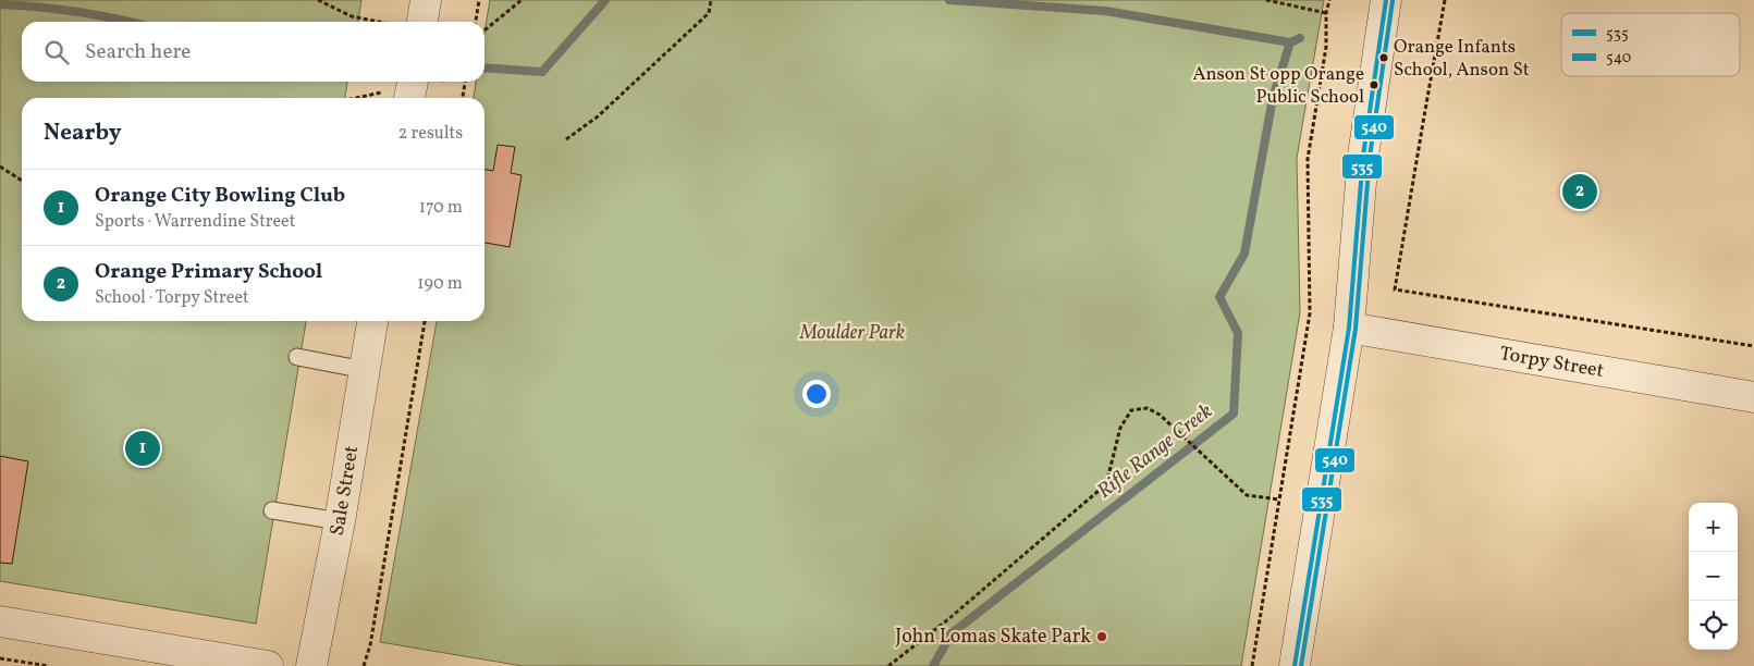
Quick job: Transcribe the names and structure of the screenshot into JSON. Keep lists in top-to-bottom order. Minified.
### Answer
{"streets":{"street":["Torpy Street","Sale Street"]},"water":["Rifle Range Creek"],"parks":["Moulder Park"],"places":["Orange Infants School, Anson St","Anson St opp Orange Public School","John Lomas Skate Park"],"lines":["transit line 535","transit line 540"],"legend":["535","540"],"page":{"search":"Search here","heading":["Nearby","2 results"],"list":[{"mark":"1","name":"Orange City Bowling Club","note":"Sports · Warrendine Street","value":"170 m"},{"mark":"2","name":"Orange Primary School","note":"School · Torpy Street","value":"190 m"}],"pins":["2","1"],"map_buttons":["+","−"]}}
